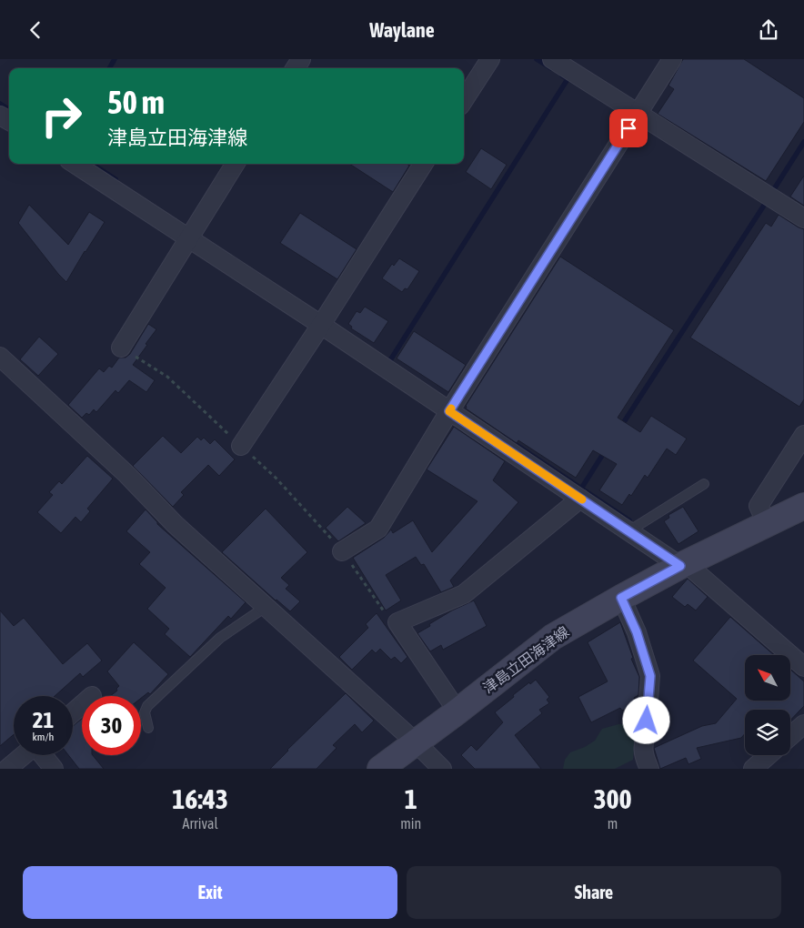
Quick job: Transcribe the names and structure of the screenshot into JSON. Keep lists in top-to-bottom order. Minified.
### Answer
{"streets":{"main road":["津島立田海津線"]},"north":"top left","page":{"header":"Waylane","turn":["50 m","津島立田海津線"],"speed":"21 km/h","limit":"30","eta":["16:43","Arrival","1","min","300","m"],"buttons":["Exit","Share"]}}
